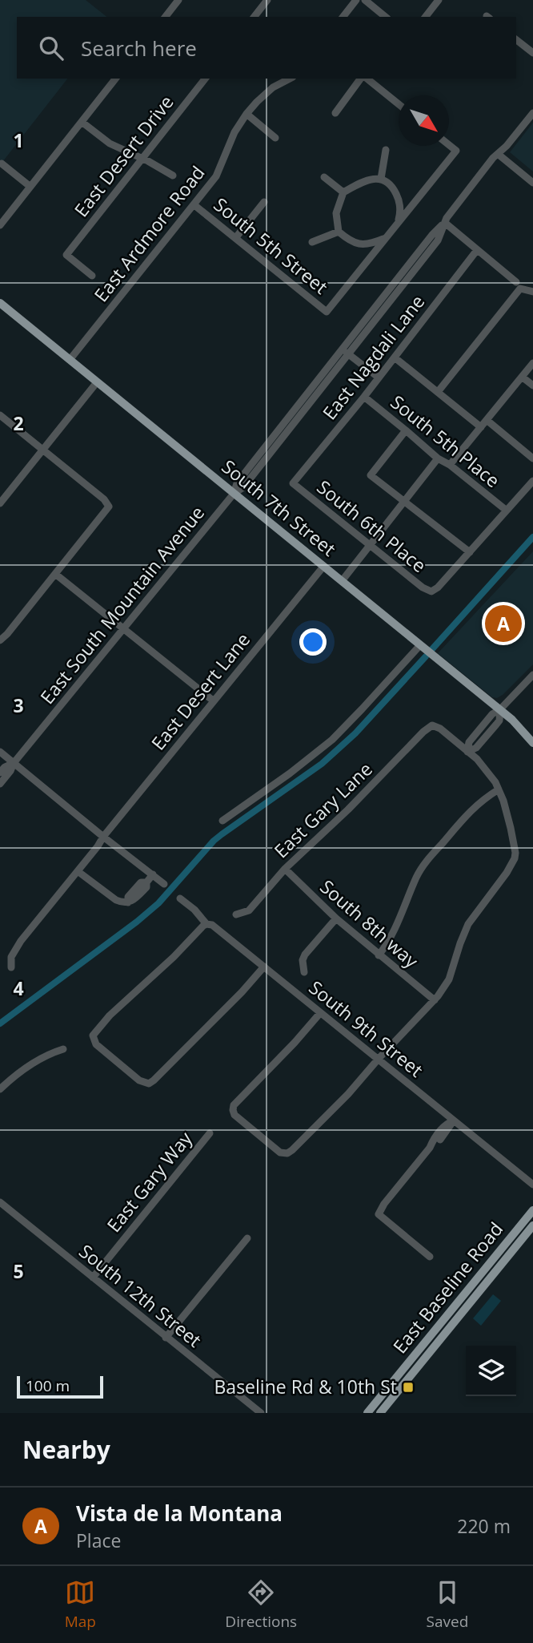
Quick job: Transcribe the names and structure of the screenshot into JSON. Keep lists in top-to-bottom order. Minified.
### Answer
{"streets":{"main road":["South 7th Street","East Baseline Road"],"street":["East Desert Drive","East Ardmore Road","South 5th Street","East Nagdali Lane","South 5th Place","South 6th Place","East South Mountain Avenue","East Desert Lane","East Gary Lane","South 8th way","South 9th Street","East Gary Way","South 12th Street"]},"crossings":[["East Ardmore Road","South 5th Street"],["East Ardmore Road","South 7th Street"],["East Nagdali Lane","South 5th Place"],["East Nagdali Lane","South 6th Place"],["South 7th Street","East South Mountain Avenue"],["South 7th Street","East Desert Lane"],["East Gary Lane","South 8th way"],["East Gary Way","South 12th Street"]],"places":{"transit":["Baseline Rd & 10th St"]},"scale_bar":"100 m","north":"bottom right","page":{"search":"Search here","pins":"A","scale":"100 m","heading":"Nearby","list":[{"mark":"A","name":"Vista de la Montana","note":"Place","value":"220 m"}],"nav":["Map","Directions","Saved"]},"grid":{"rows":["1","2","3","4","5"]}}
